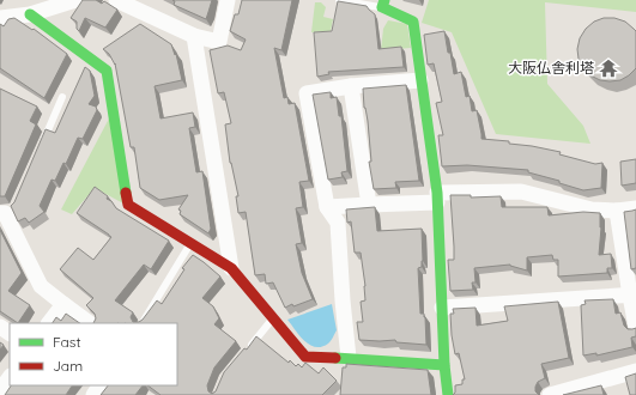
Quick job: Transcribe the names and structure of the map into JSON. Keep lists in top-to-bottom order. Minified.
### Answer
{"places":{"temple":["大阪仏舎利塔"]},"legend":["Fast","Jam"]}
